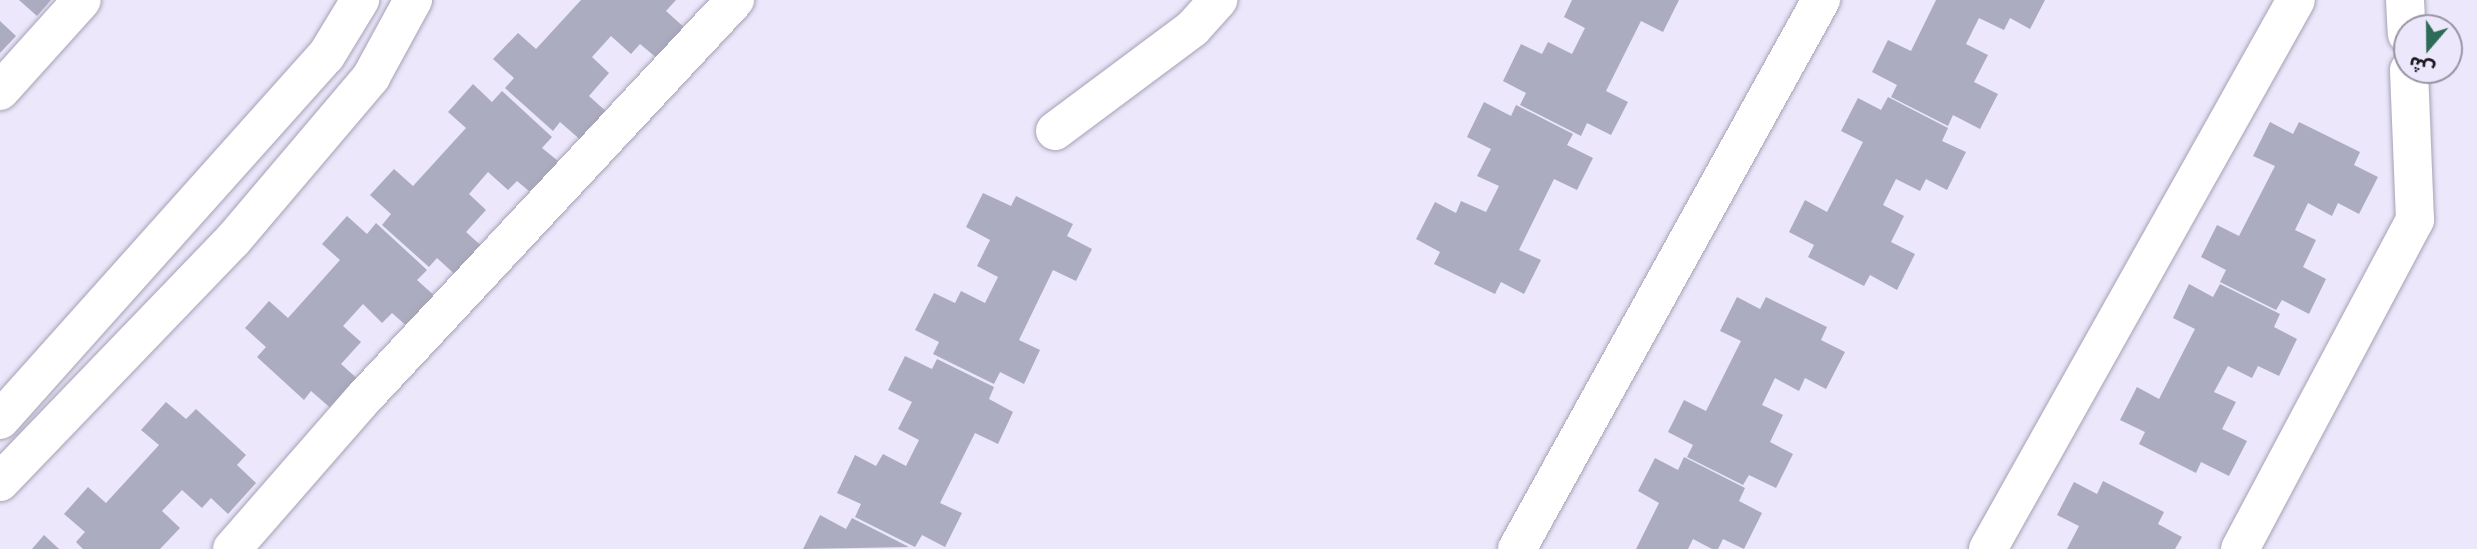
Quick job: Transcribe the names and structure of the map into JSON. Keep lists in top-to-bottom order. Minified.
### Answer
{"north":"bottom"}
